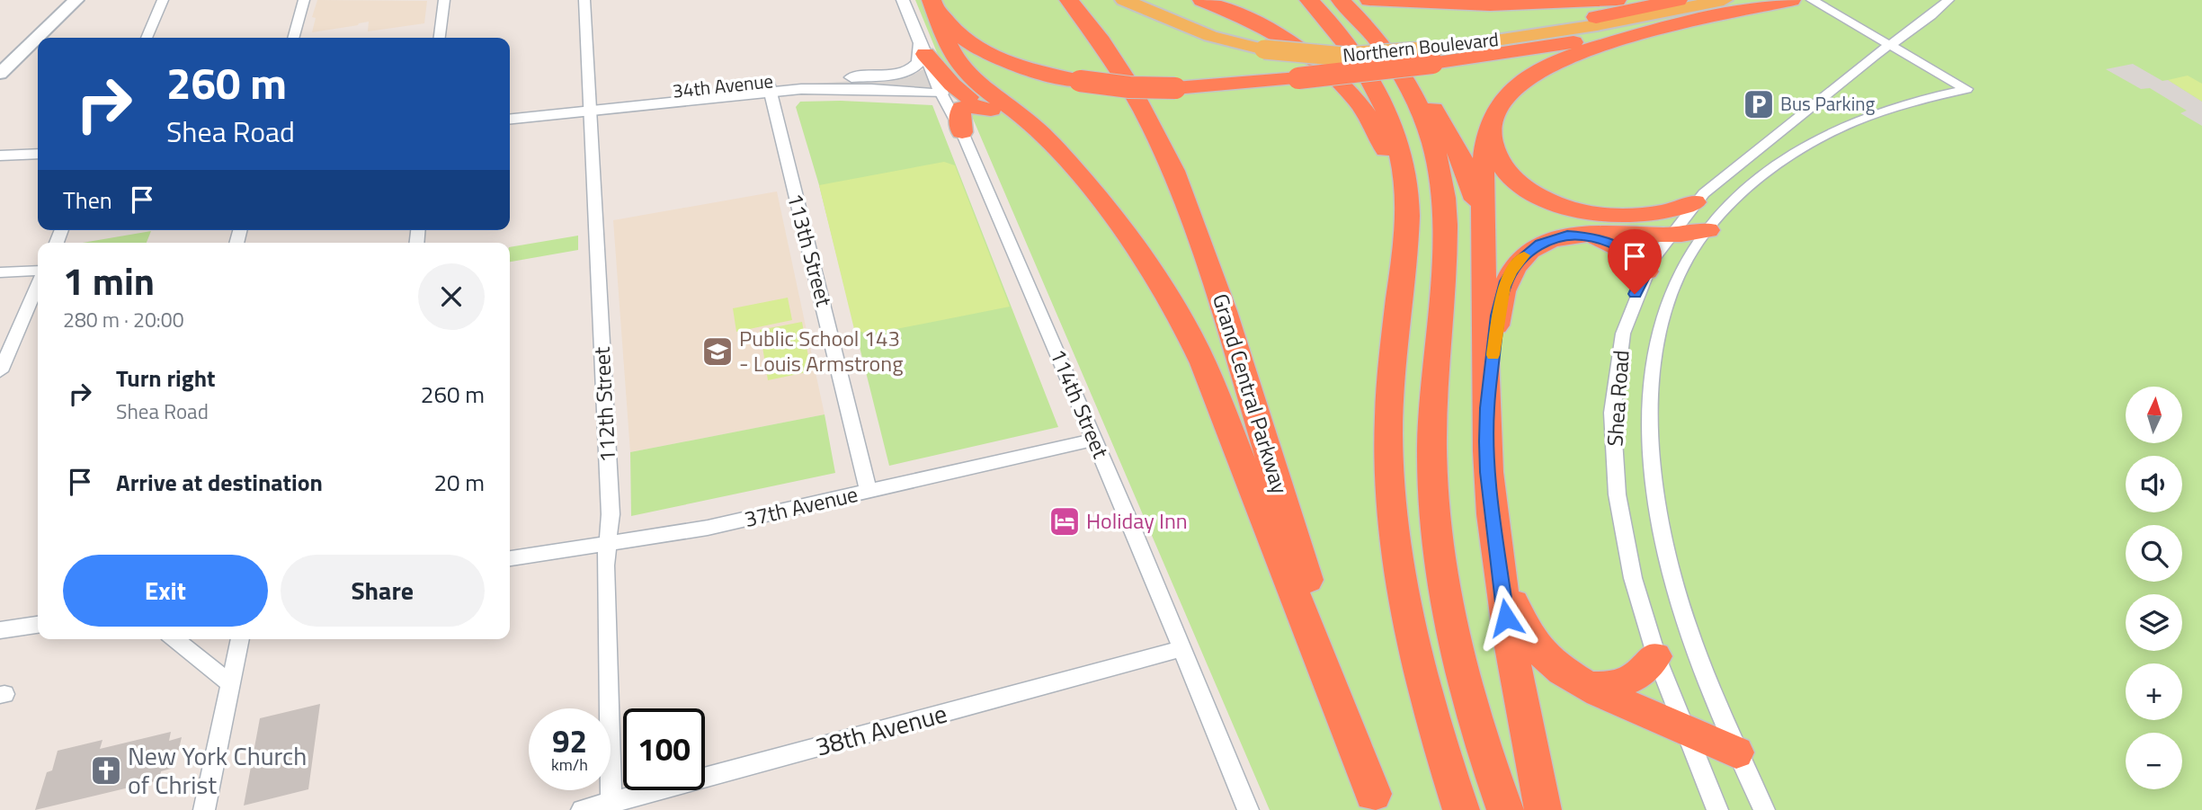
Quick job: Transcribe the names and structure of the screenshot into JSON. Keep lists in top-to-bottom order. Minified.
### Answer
{"streets":{"highway":["Grand Central Parkway"],"main road":["Northern Boulevard"],"street":["34th Avenue","113th Street","Shea Road","114th Street","112th Street","37th Avenue","38th Avenue"]},"crossings":[["34th Avenue","113th Street"],["34th Avenue","114th Street"],["34th Avenue","112th Street"],["113th Street","37th Avenue"],["114th Street","37th Avenue"],["114th Street","38th Avenue"],["112th Street","37th Avenue"],["112th Street","38th Avenue"]],"places":{"parking":["Bus Parking"],"school or university":["Public School 143 - Louis Armstrong"],"hotel":["Holiday Inn"],"church":["New York Church of Christ"]},"north":"top","page":{"turn":["260 m","Shea Road"],"then":"Then","heading":["1 min","280 m · 20:00"],"list":[{"name":"Turn right","note":"Shea Road","value":"260 m"},{"name":"Arrive at destination","value":"20 m"}],"map_buttons":["+","−"],"buttons":["Exit","Share"],"speed":"92 km/h","limit":"100"}}
